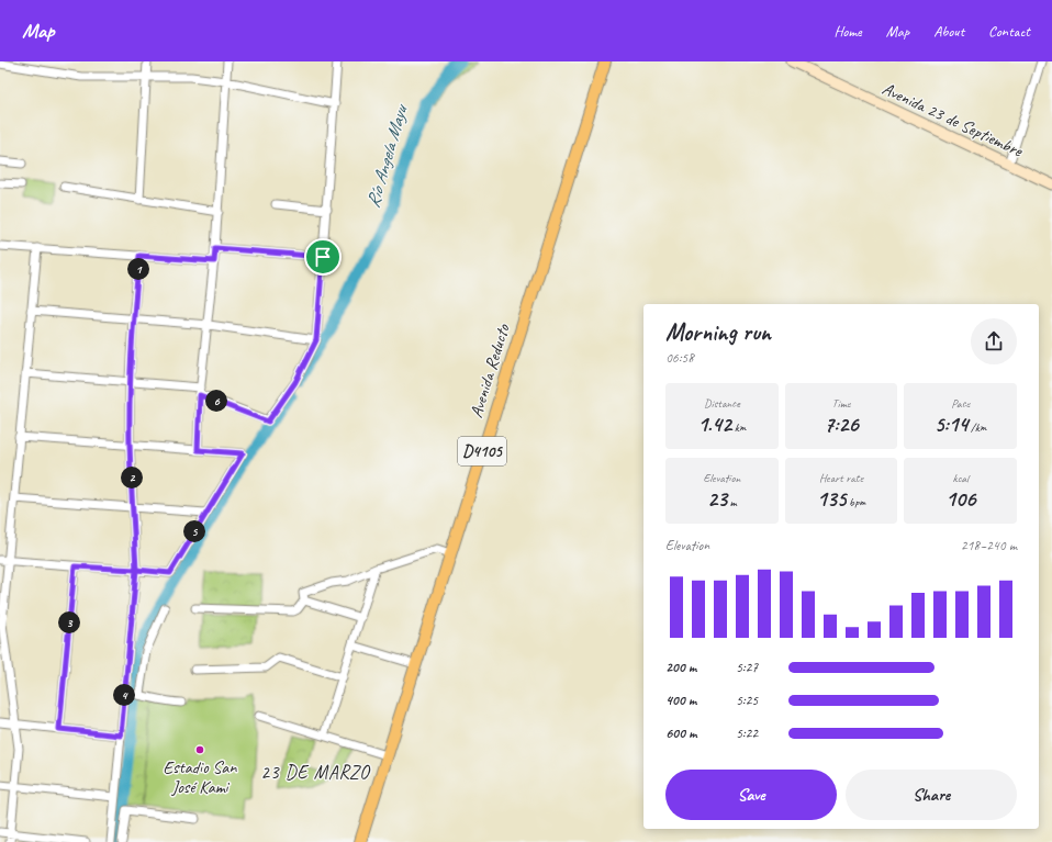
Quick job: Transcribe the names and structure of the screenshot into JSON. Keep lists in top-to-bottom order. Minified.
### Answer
{"streets":{"main road":["Avenida 23 de Septiembre","Avenida Reducto","D4105"]},"districts":["23 DE MARZO"],"water":["Río Angela Mayu"],"places":["Estadio San José Kami"],"page":{"header":"Map","nav":["Home","Map","About","Contact"],"pins":["1","6","2","5","3","4"],"heading":["Morning run","06:58"],"stats":[["Distance","1.42 km"],["Time","7:26"],["Pace","5:14 /km"],["Elevation","23 m"],["Heart rate","135 bpm"],["kcal","106"]],"chart":["Elevation","218–240 m"],"list":[{"name":"200 m","note":"5:27"},{"name":"400 m","note":"5:25"},{"name":"600 m","note":"5:22"}],"buttons":["Save","Share"]}}
